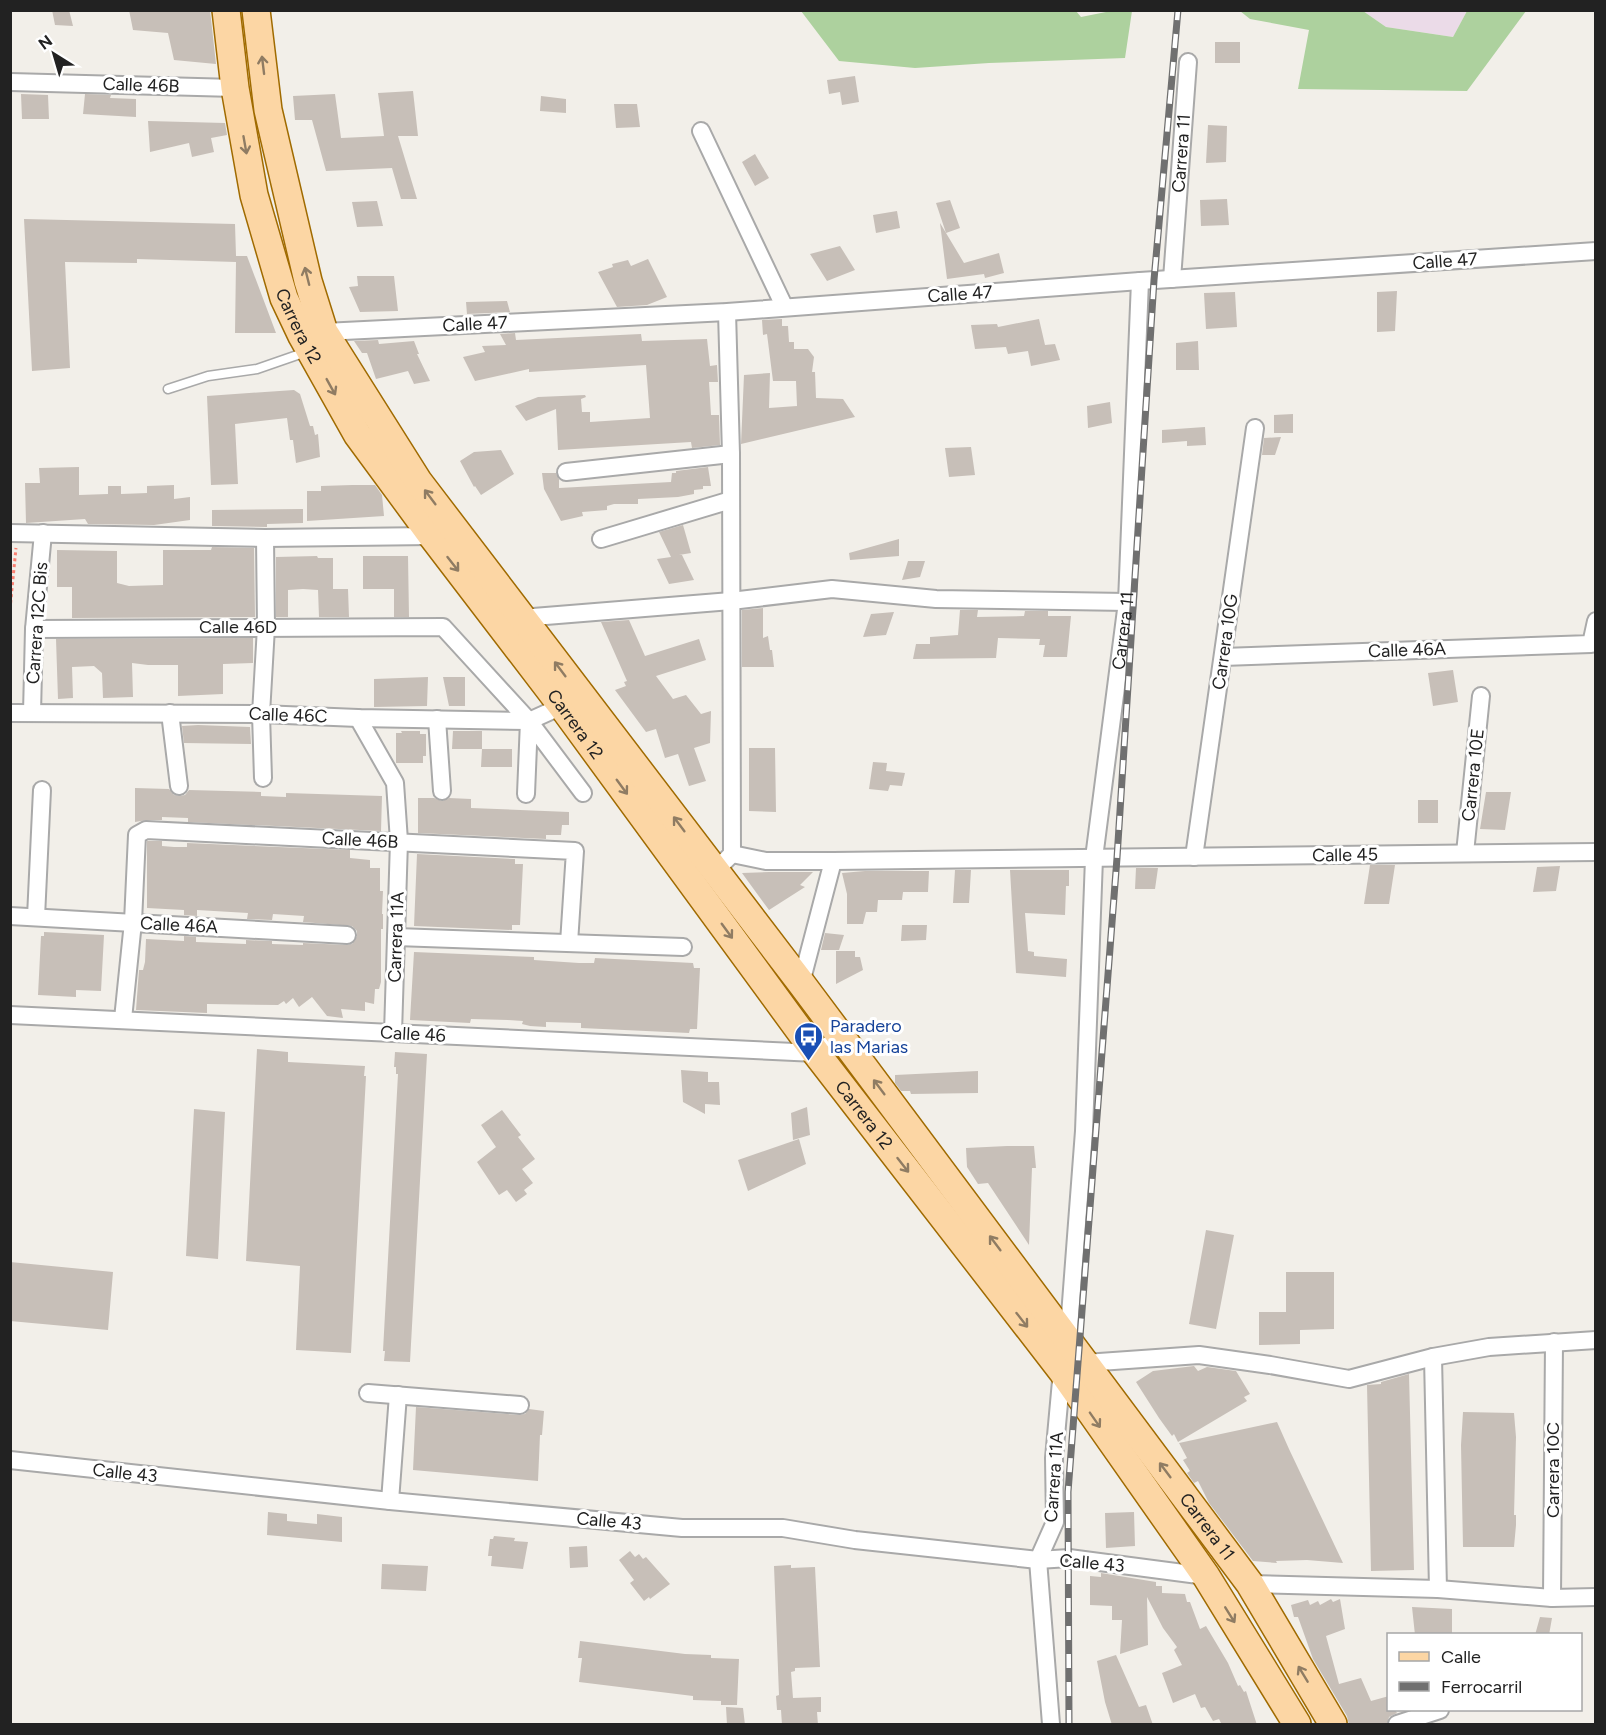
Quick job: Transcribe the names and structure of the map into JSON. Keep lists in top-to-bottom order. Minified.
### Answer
{"streets":{"main road":["Carrera 11","Carrera 12"],"street":["Calle 46B","Calle 47","Carrera 12C Bis","Calle 46D","Carrera 10G","Calle 46A","Calle 46C","Carrera 10E","Calle 45","Carrera 11A","Calle 46","Carrera 10C","Calle 43"]},"crossings":[["Calle 46B","Carrera 12"],["Calle 46B","Calle 46A"],["Calle 46B","Carrera 11A"],["Carrera 11","Calle 47"],["Carrera 11","Carrera 12"],["Carrera 11","Calle 45"],["Carrera 11","Carrera 11A"],["Carrera 11","Calle 43"],["Calle 47","Carrera 12"],["Carrera 12","Calle 46C"],["Carrera 12","Calle 45"],["Carrera 12","Carrera 11A"],["Carrera 12","Calle 46"],["Carrera 12C Bis","Calle 46D"],["Carrera 12C Bis","Calle 46C"],["Calle 46D","Calle 46C"],["Carrera 10G","Calle 46A"],["Carrera 10G","Calle 45"],["Calle 46C","Carrera 11A"],["Carrera 10E","Calle 45"],["Carrera 11A","Calle 46"],["Carrera 11A","Calle 43"]],"places":{"bus stop":["Paradero las Marias"]},"legend":["Calle","Ferrocarril"],"north":"top left"}
